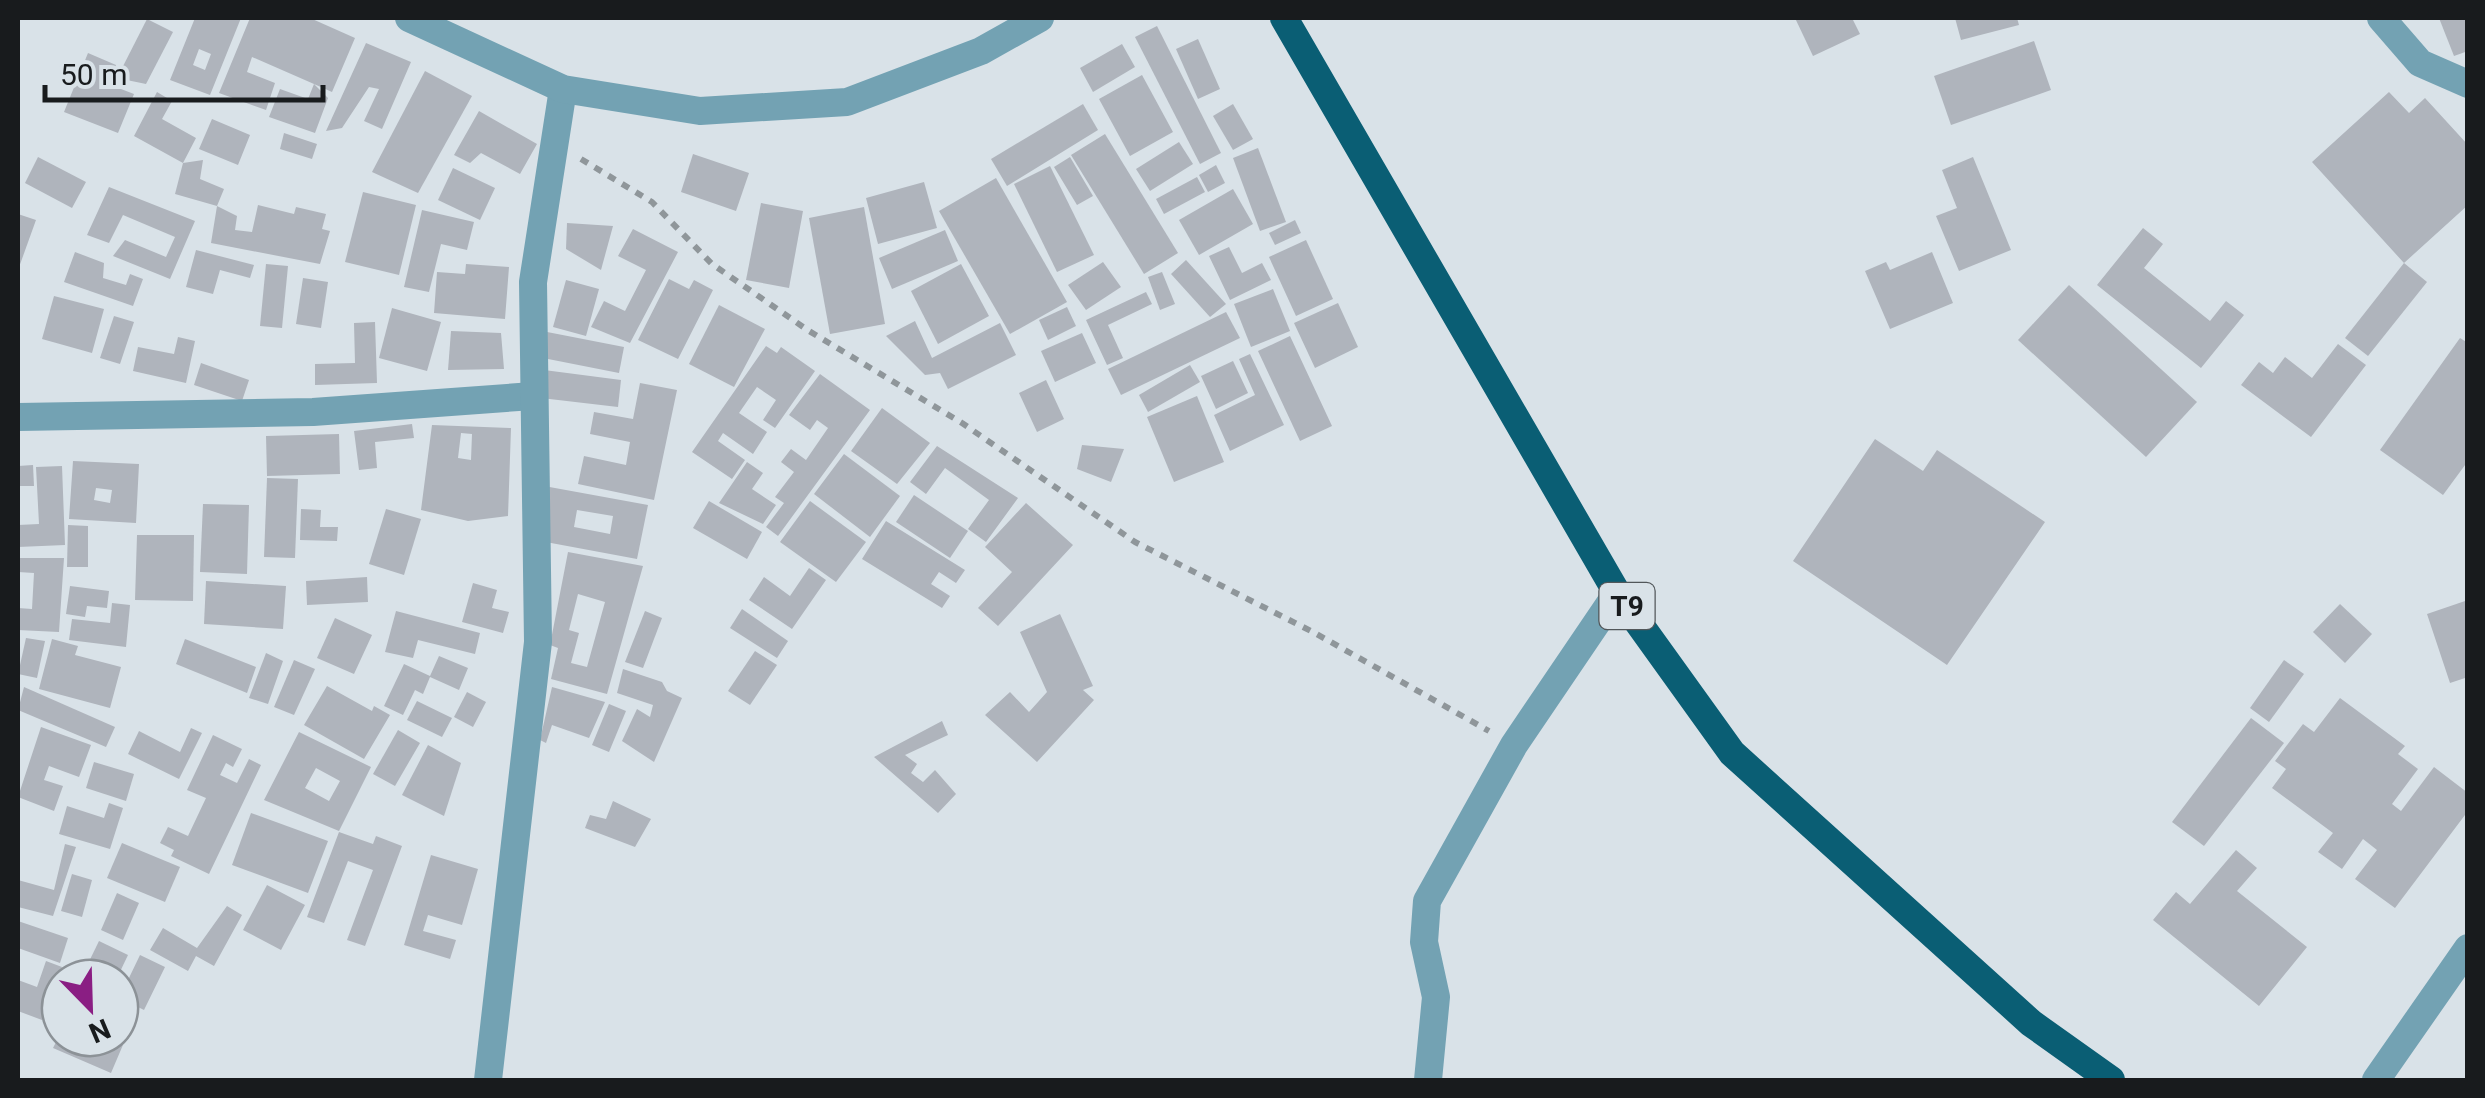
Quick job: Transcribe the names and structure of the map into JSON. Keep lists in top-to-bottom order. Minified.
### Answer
{"streets":{"highway":["T9"]},"scale_bar":"50 m","north":"bottom right"}
